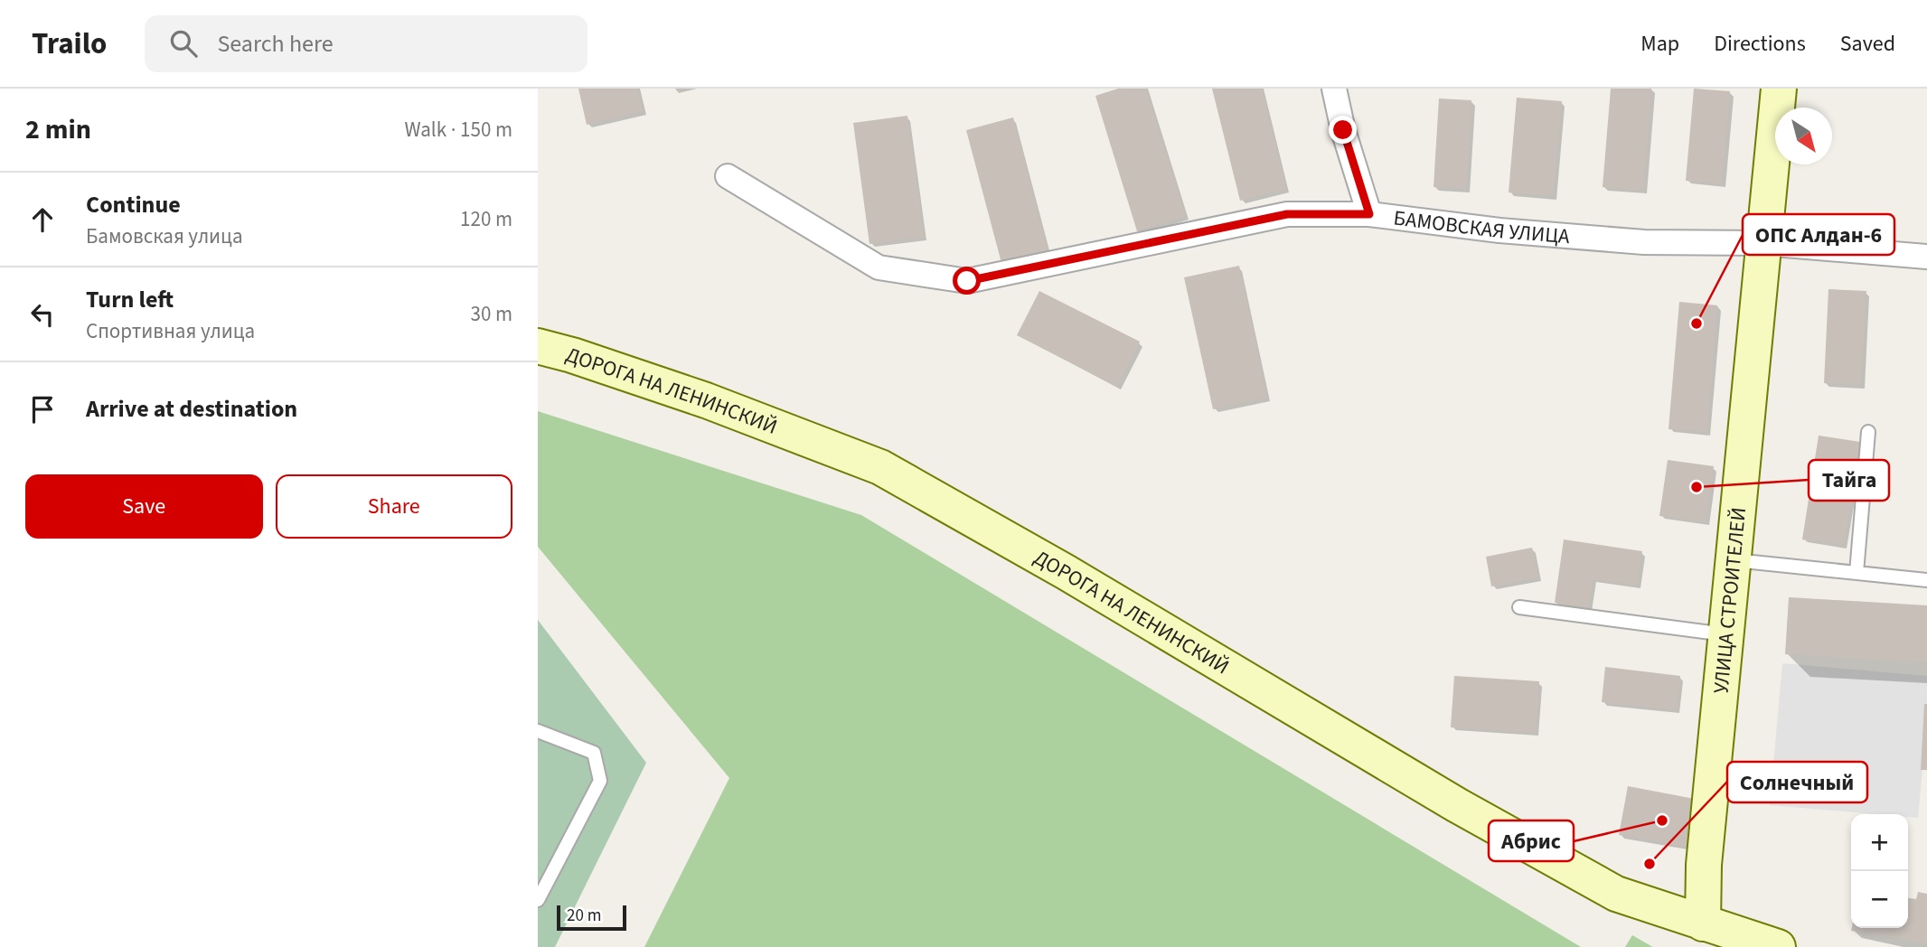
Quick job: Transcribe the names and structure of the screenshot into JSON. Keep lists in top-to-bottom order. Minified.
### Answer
{"streets":{"street":["БАМОВСКАЯ УЛИЦА","ДОРОГА НА ЛЕНИНСКИЙ","УЛИЦА СТРОИТЕЛЕЙ"]},"crossings":[["БАМОВСКАЯ УЛИЦА","УЛИЦА СТРОИТЕЛЕЙ"],["ДОРОГА НА ЛЕНИНСКИЙ","УЛИЦА СТРОИТЕЛЕЙ"]],"places":["ОПС Алдан-6","Тайга","Абрис","Солнечный"],"scale_bar":"20 m","north":"bottom right","page":{"header":"Trailo","search":"Search here","nav":["Map","Directions","Saved"],"heading":["2 min","Walk · 150 m"],"list":[["Continue","Бамовская улица","120 m"],["Turn left","Спортивная улица","30 m"],"Arrive at destination"],"buttons":["Save","Share"],"map_buttons":["+","−"],"scale":"20 m"}}
